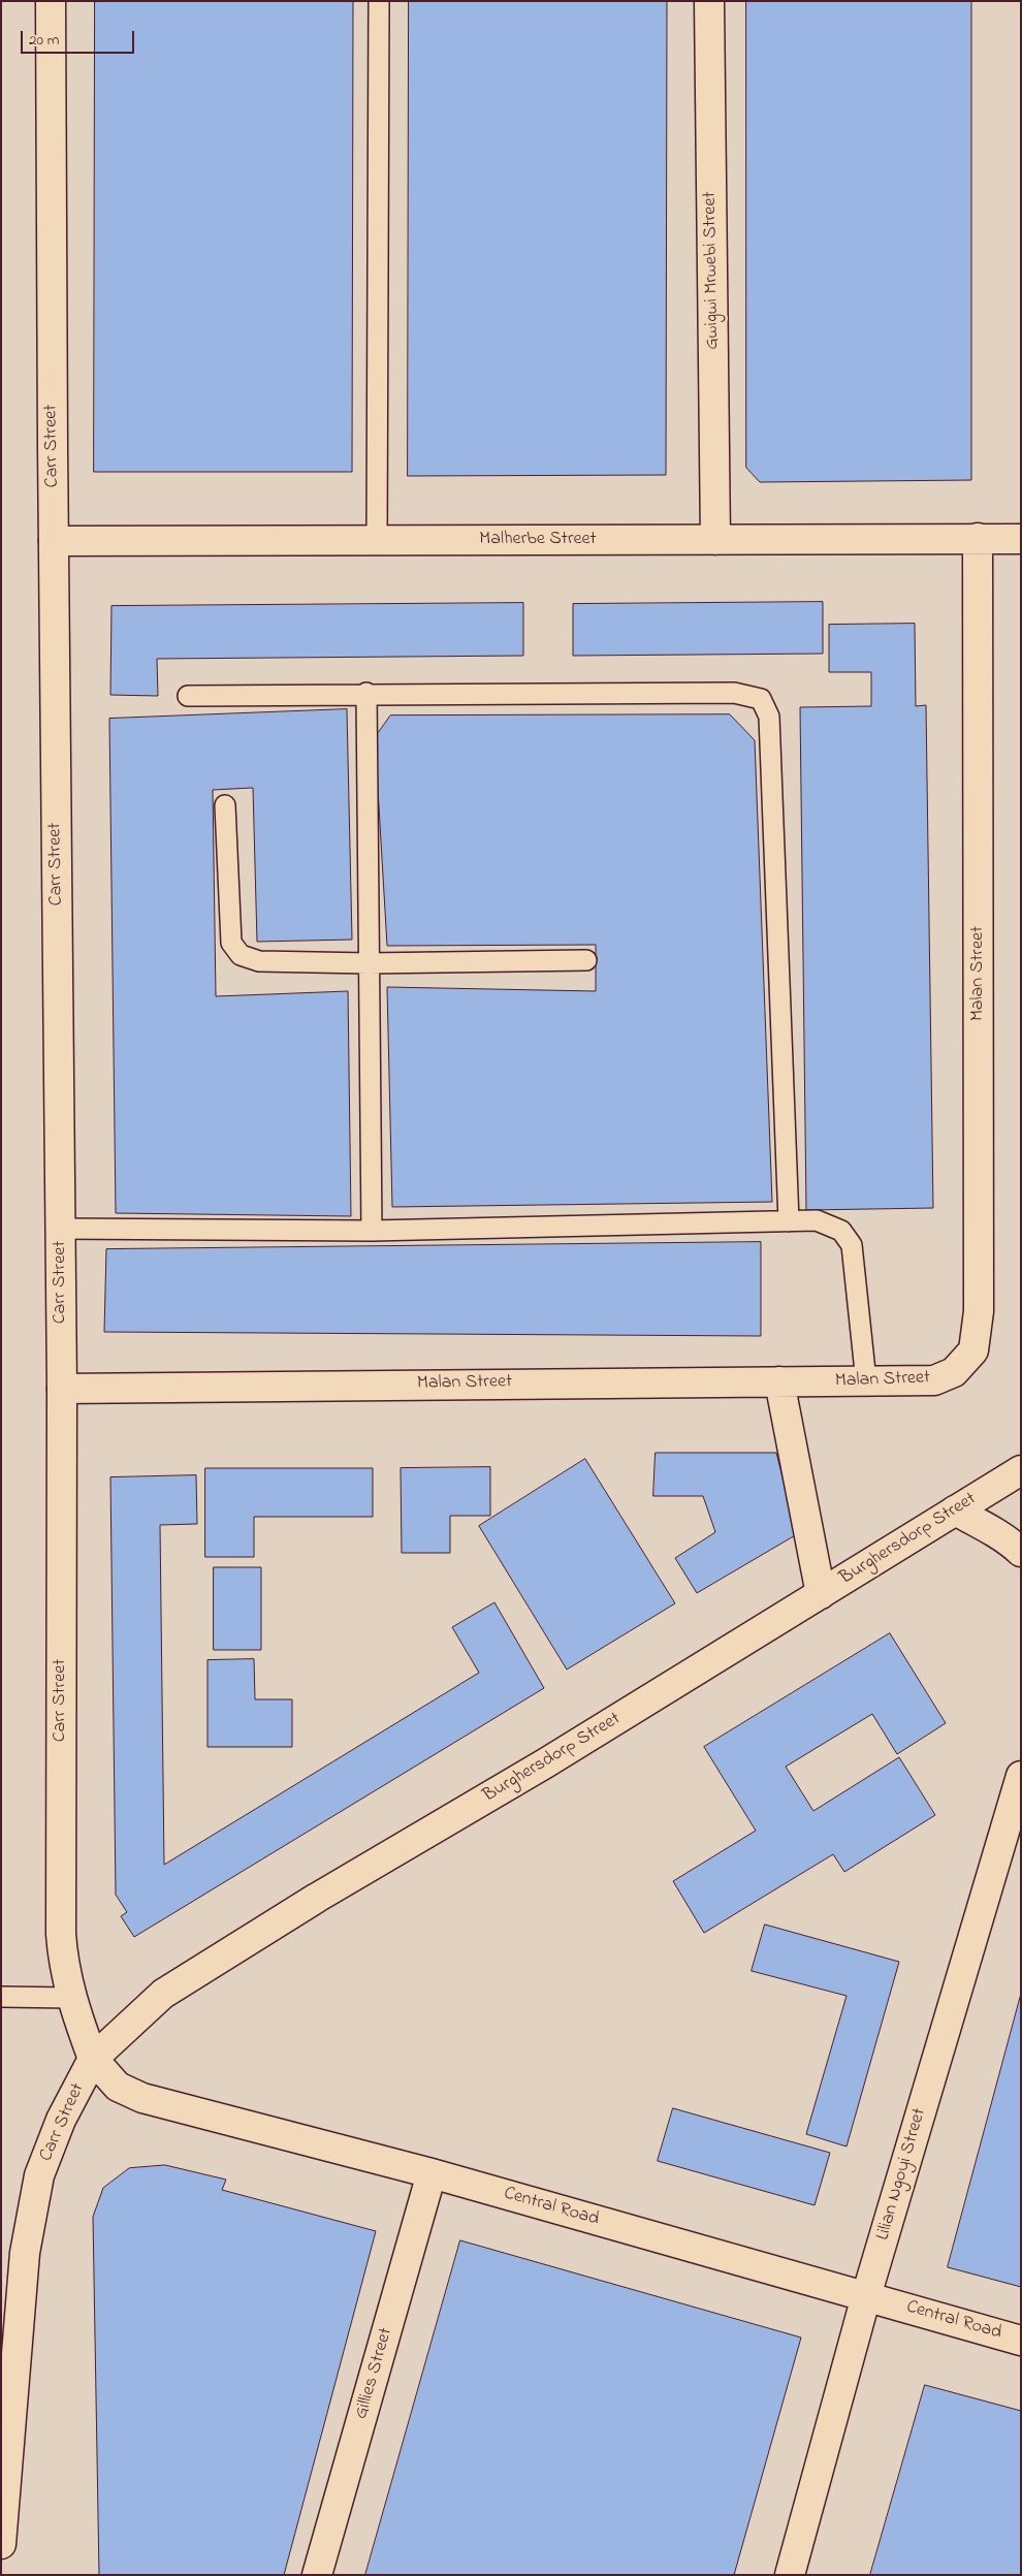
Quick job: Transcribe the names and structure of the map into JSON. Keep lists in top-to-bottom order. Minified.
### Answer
{"streets":{"street":["Gwigwi Mrwebi Street","Carr Street","Malherbe Street","Malan Street","Burghersdorp Street","Lilian Ngoyi Street","Central Road","Gillies Street"]},"crossings":[["Gwigwi Mrwebi Street","Malherbe Street"],["Carr Street","Malherbe Street"],["Carr Street","Malan Street"],["Carr Street","Burghersdorp Street"],["Carr Street","Central Road"],["Malherbe Street","Malan Street"],["Burghersdorp Street","Central Road"],["Lilian Ngoyi Street","Central Road"],["Central Road","Gillies Street"]],"scale_bar":"20 m"}
